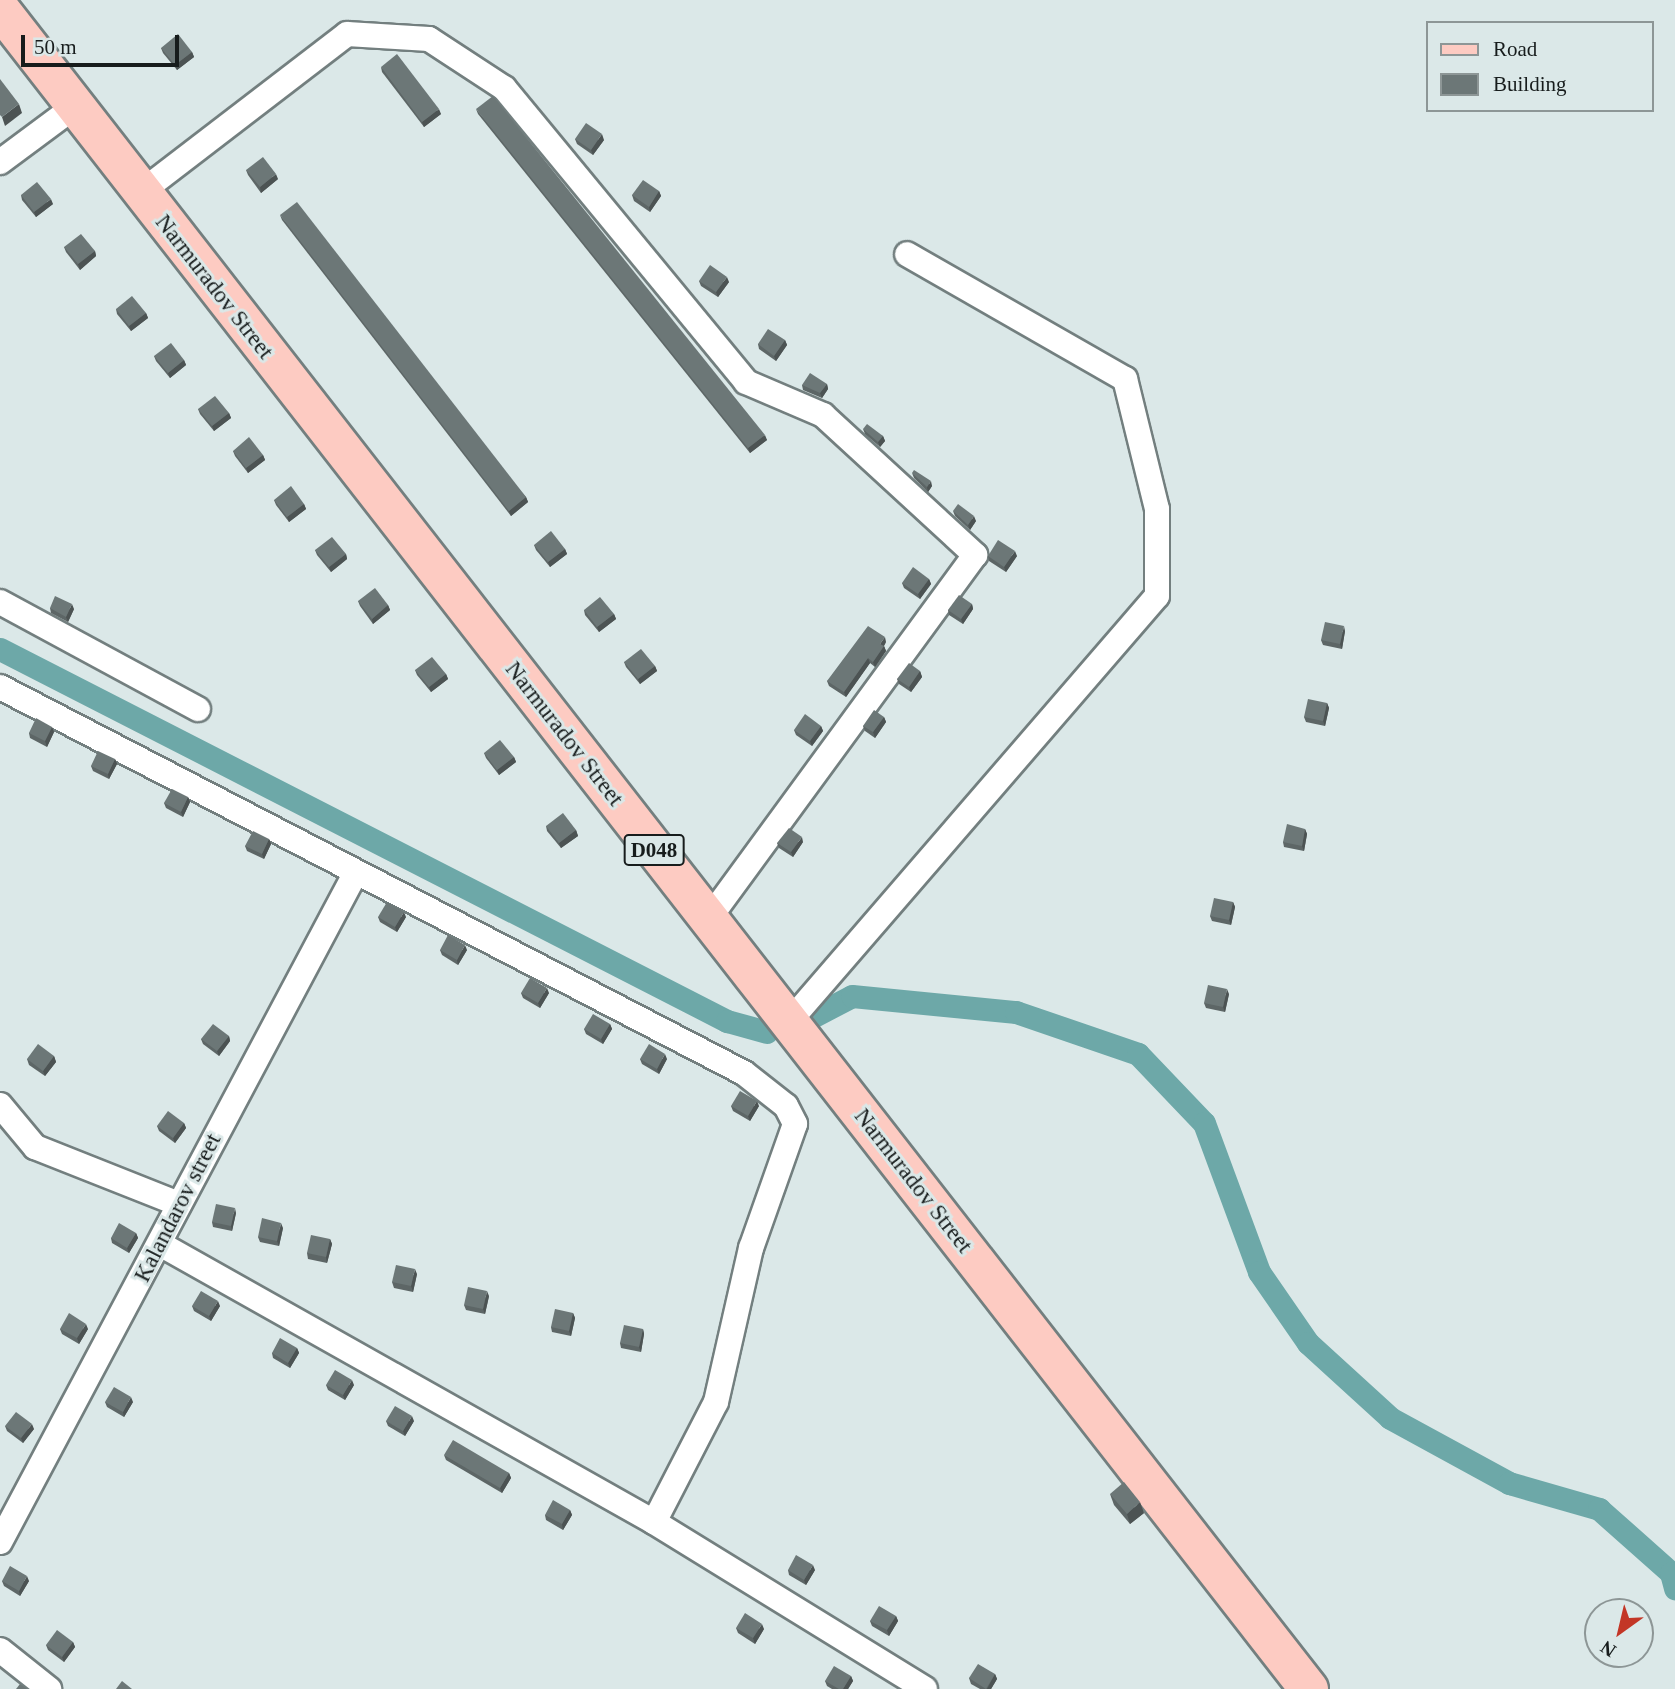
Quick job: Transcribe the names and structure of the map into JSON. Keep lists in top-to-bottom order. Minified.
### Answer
{"streets":{"main road":["Narmuradov Street","D048"],"street":["Kalandarov street"]},"legend":["Road","Building"],"scale_bar":"50 m","north":"bottom left"}
